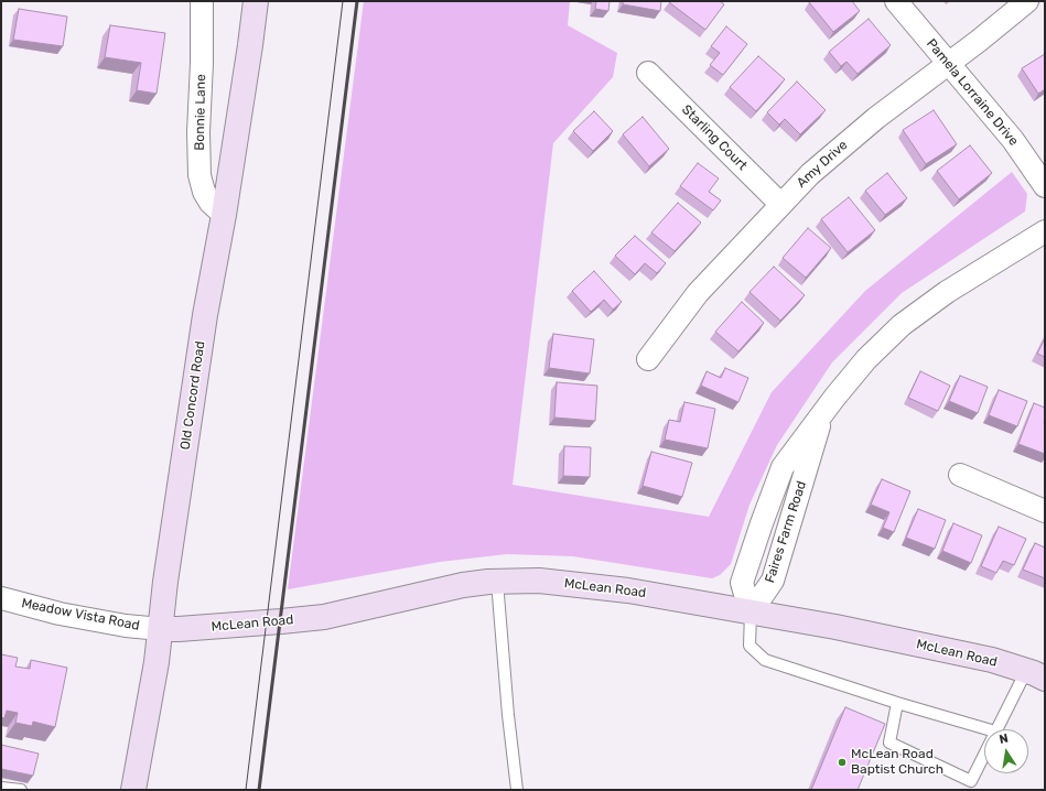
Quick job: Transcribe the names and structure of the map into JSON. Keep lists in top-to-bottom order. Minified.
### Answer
{"streets":{"street":["Pamela Lorraine Drive","Bonnie Lane","Starling Court","Amy Drive","Old Concord Road","Faires Farm Road","McLean Road","Meadow Vista Road"]},"crossings":[["Pamela Lorraine Drive","Amy Drive"],["Bonnie Lane","Old Concord Road"],["Starling Court","Amy Drive"],["Old Concord Road","McLean Road"],["Old Concord Road","Meadow Vista Road"],["Faires Farm Road","McLean Road"],["McLean Road","Meadow Vista Road"]],"places":["McLean Road Baptist Church"],"north":"top"}
